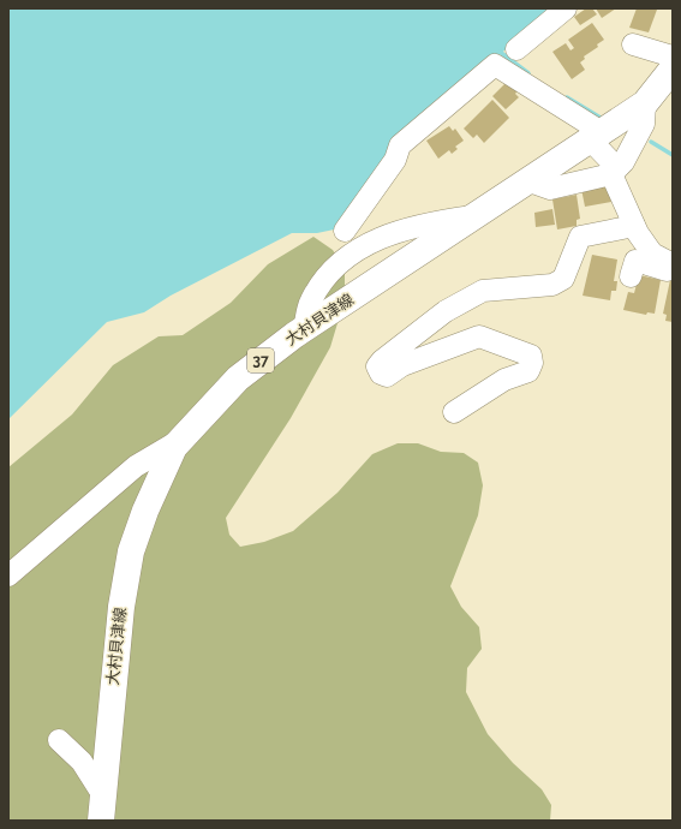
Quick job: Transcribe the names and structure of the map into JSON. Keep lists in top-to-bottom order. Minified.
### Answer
{"streets":{"main road":["大村貝津線","37"]}}
